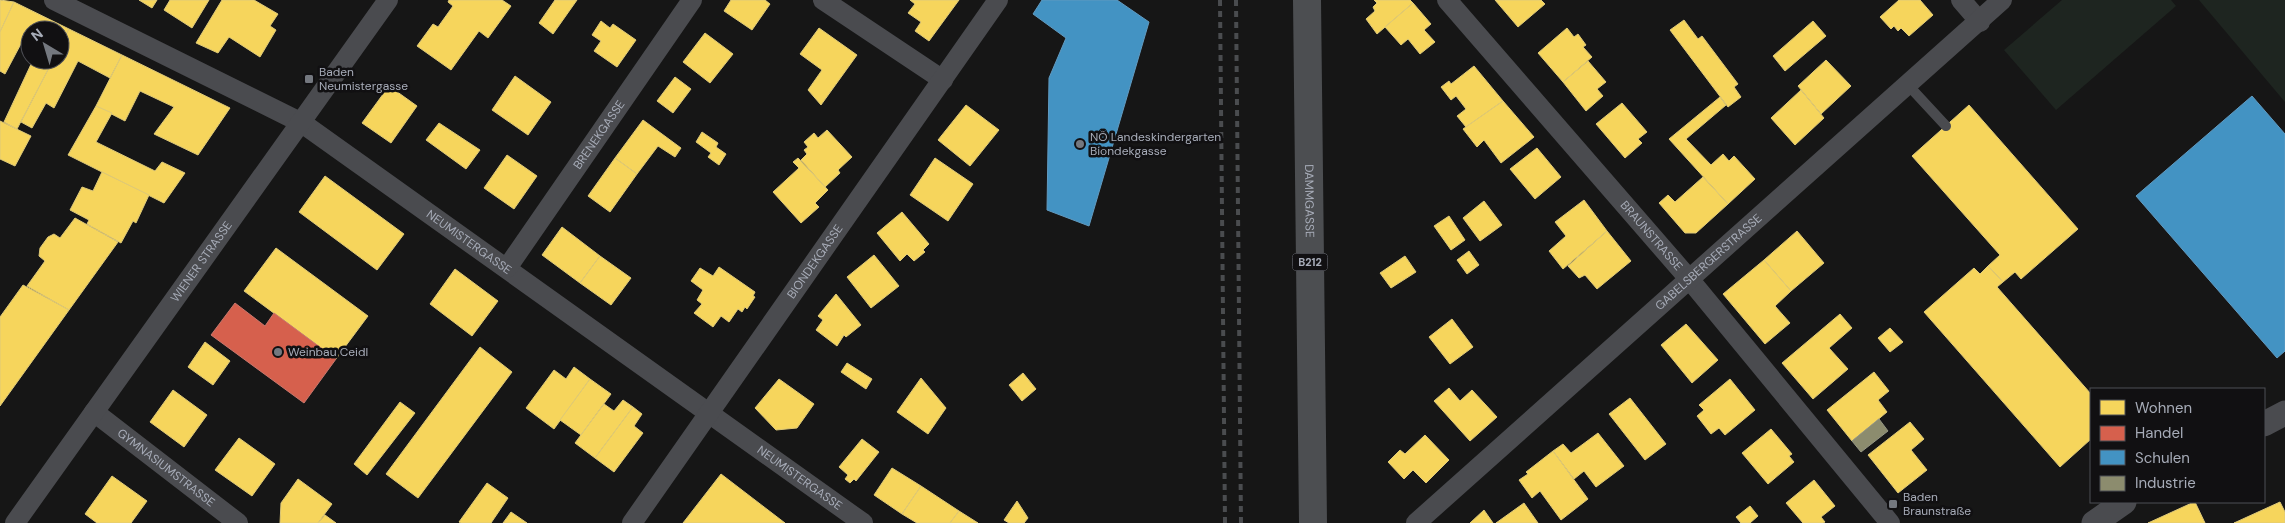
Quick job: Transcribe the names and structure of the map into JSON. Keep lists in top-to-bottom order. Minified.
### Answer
{"streets":{"main road":["DAMMGASSE","B212"],"street":["BRENEKGASSE","BRAUNSTRASSE","NEUMISTERGASSE","WIENER STRASSE","BIONDEKGASSE","GABELSBERGERSTRASSE","GYMNASIUMSTRASSE"]},"crossings":[["BRENEKGASSE","NEUMISTERGASSE"],["BRAUNSTRASSE","GABELSBERGERSTRASSE"],["NEUMISTERGASSE","WIENER STRASSE"],["NEUMISTERGASSE","BIONDEKGASSE"],["WIENER STRASSE","GYMNASIUMSTRASSE"]],"places":{"transit":["Baden Neumistergasse","Baden Braunstraße"],"other":["NÖ Landeskindergarten Biondekgasse","Weinbau Ceidl"]},"legend":["Wohnen","Handel","Schulen","Industrie"],"north":"top left"}
